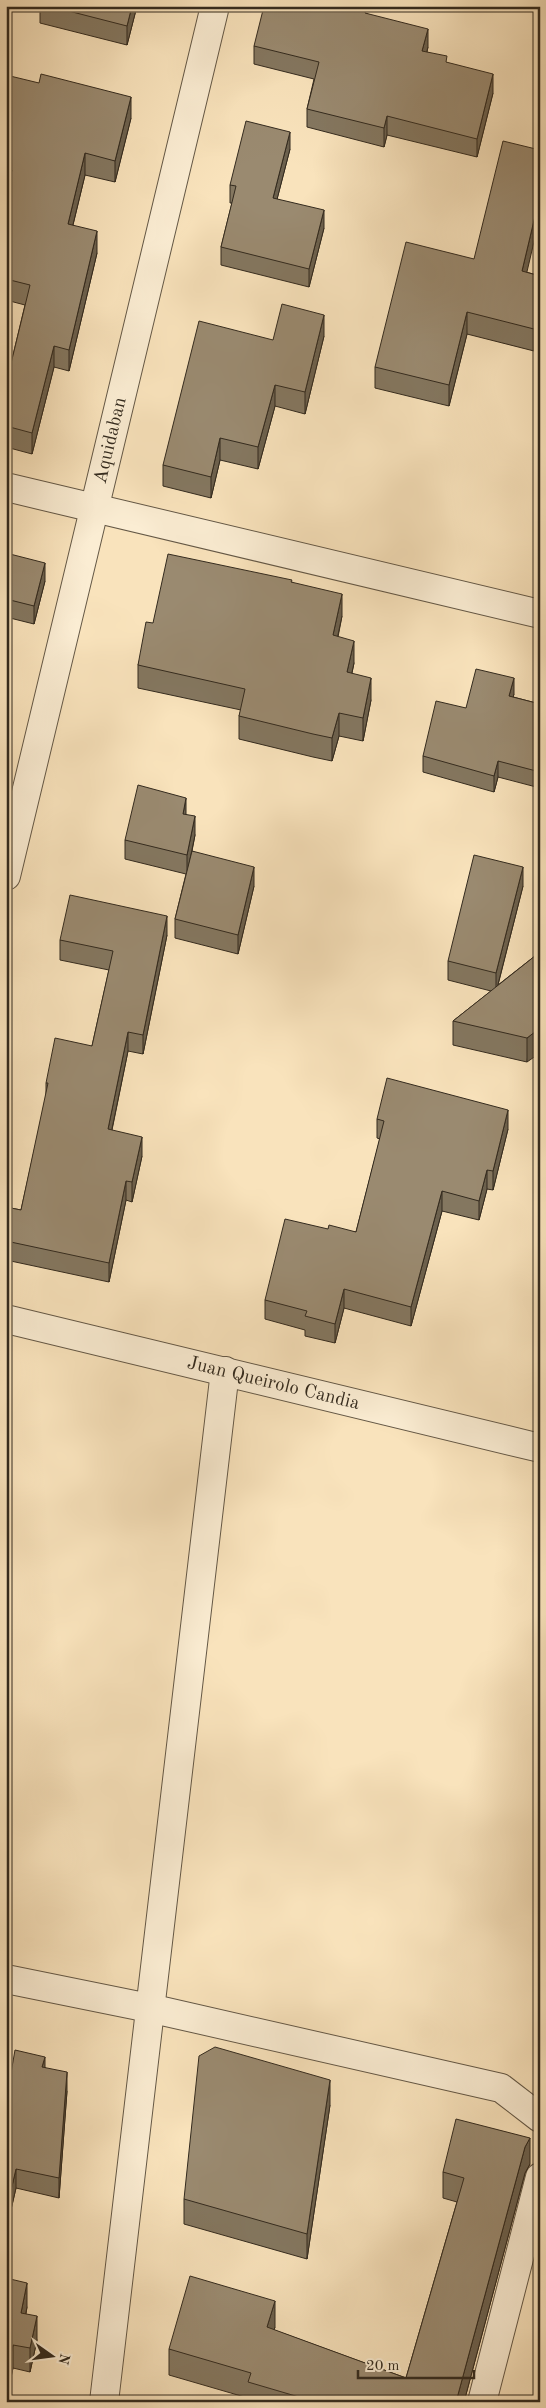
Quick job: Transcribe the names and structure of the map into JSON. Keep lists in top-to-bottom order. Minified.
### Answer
{"streets":{"street":["Aquidaban","Juan Queirolo Candia"]},"scale_bar":"20 m","north":"right"}
